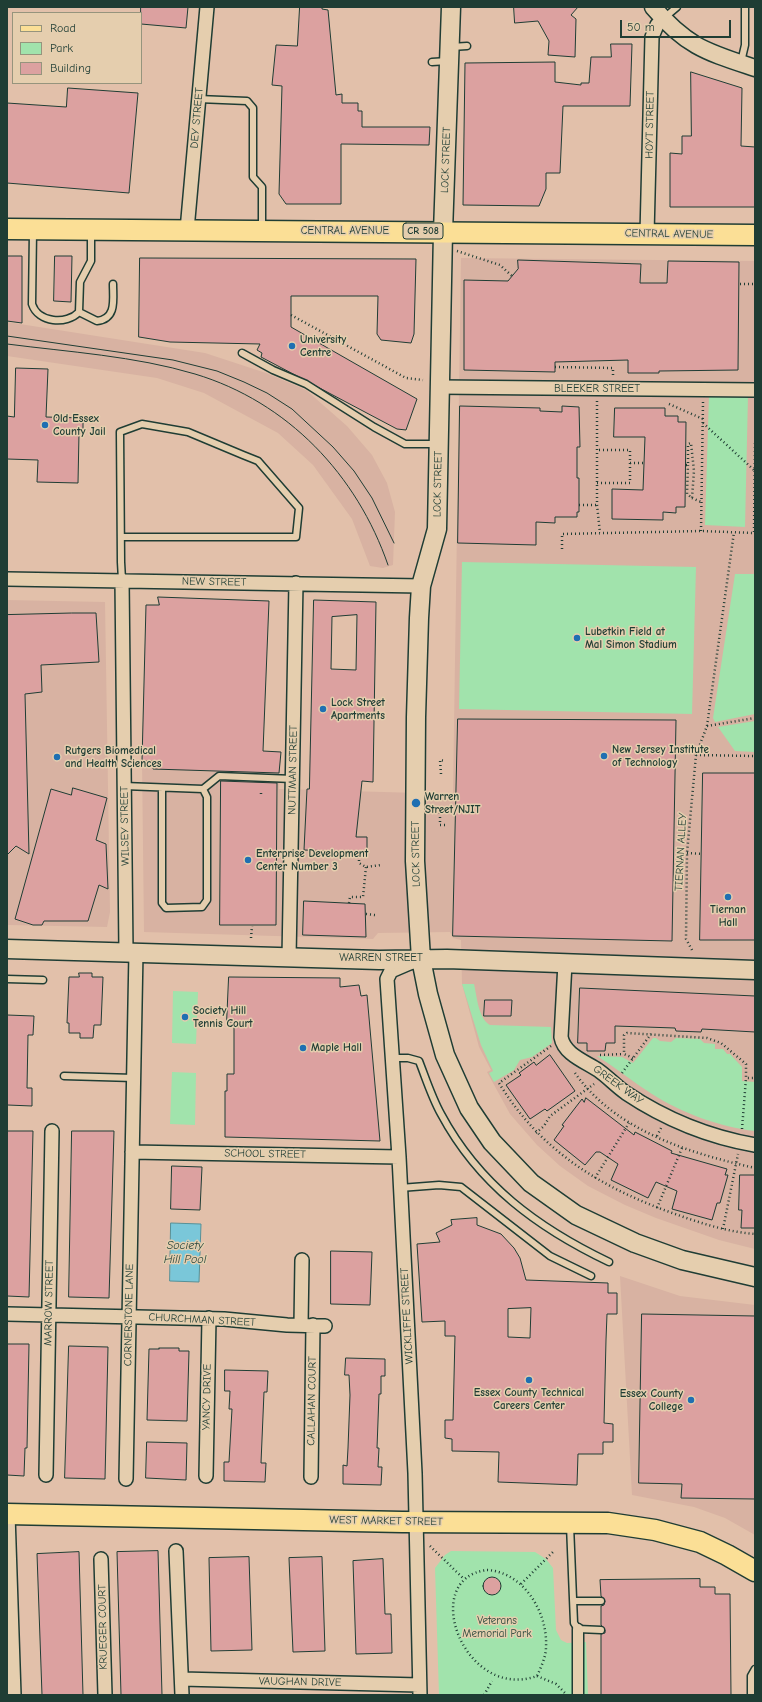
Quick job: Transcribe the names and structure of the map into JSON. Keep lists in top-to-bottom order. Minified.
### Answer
{"streets":{"main road":["LOCK STREET","CENTRAL AVENUE","CR 508","WARREN STREET","WEST MARKET STREET"],"street":["DEY STREET","HOYT STREET","BLEEKER STREET","NEW STREET","NUTTMAN STREET","WILSEY STREET","GREEK WAY","SCHOOL STREET","MARROW STREET","CORNERSTONE LANE","WICKLIFFE STREET","CHURCHMAN STREET","YANCY DRIVE","CALLAHAN COURT","KRUEGER COURT","VAUGHAN DRIVE"],"path":["TIERNAN ALLEY"]},"crossings":[["DEY STREET","CENTRAL AVENUE"],["HOYT STREET","CENTRAL AVENUE"],["LOCK STREET","CENTRAL AVENUE"],["LOCK STREET","BLEEKER STREET"],["LOCK STREET","NEW STREET"],["LOCK STREET","WARREN STREET"],["LOCK STREET","WICKLIFFE STREET"],["NEW STREET","NUTTMAN STREET"],["NEW STREET","WILSEY STREET"],["NUTTMAN STREET","WARREN STREET"],["WILSEY STREET","WARREN STREET"],["WILSEY STREET","SCHOOL STREET"],["WILSEY STREET","CORNERSTONE LANE"],["WARREN STREET","GREEK WAY"],["WARREN STREET","WICKLIFFE STREET"],["SCHOOL STREET","CORNERSTONE LANE"],["SCHOOL STREET","WICKLIFFE STREET"],["MARROW STREET","CHURCHMAN STREET"],["CORNERSTONE LANE","CHURCHMAN STREET"],["WICKLIFFE STREET","WEST MARKET STREET"],["WICKLIFFE STREET","VAUGHAN DRIVE"],["CHURCHMAN STREET","YANCY DRIVE"],["CHURCHMAN STREET","CALLAHAN COURT"]],"water":["Society Hill Pool"],"parks":["Veterans Memorial Park"],"places":["University Centre","Old Essex County Jail","Lubetkin Field at Mal Simon Stadium","Lock Street Apartments","New Jersey Institute of Technology","Rutgers Biomedical and Health Sciences","Warren Street/NJIT","Enterprise Development Center Number 3","Tiernan Hall","Society Hill Tennis Court","Maple Hall","Essex County Technical Careers Center","Essex County College"],"legend":["Road","Park","Building"],"scale_bar":"50 m"}
